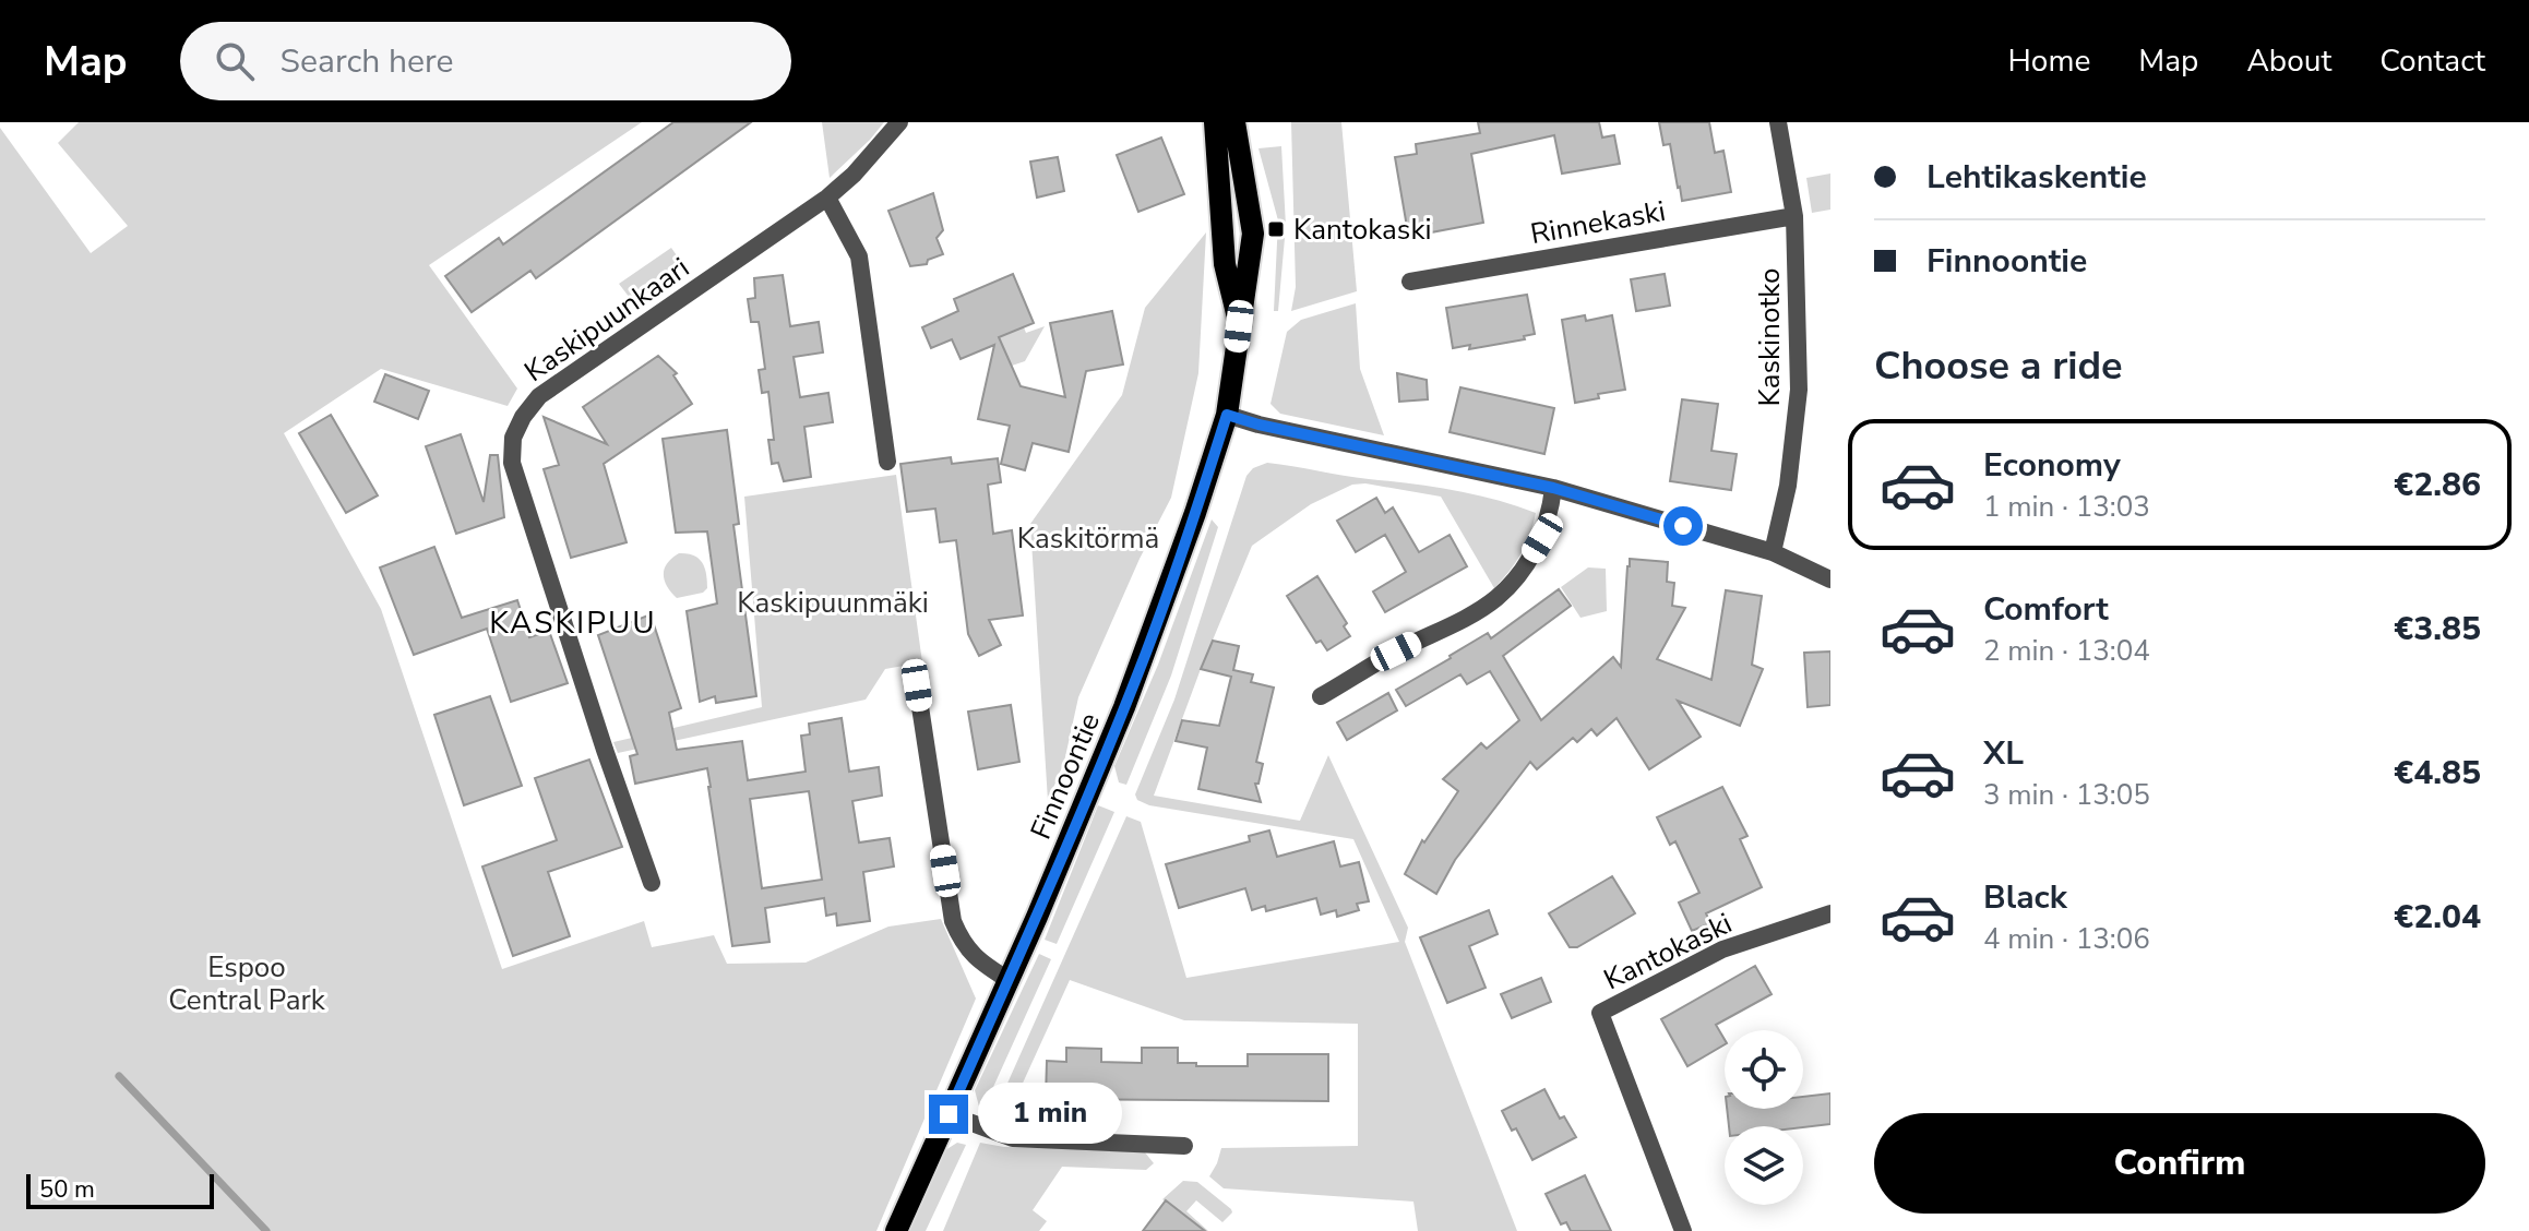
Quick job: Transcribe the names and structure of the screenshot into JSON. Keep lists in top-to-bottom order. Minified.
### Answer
{"streets":{"main road":["Finnoontie"],"street":["Rinnekaski","Kaskipuunkaari","Kaskinotko","Kantokaski"]},"crossings":[["Rinnekaski","Kaskinotko"]],"districts":["KASKIPUU"],"parks":["Kaskitörmä","Kaskipuunmäki","Espoo Central Park"],"places":{"transit":["Kantokaski"]},"scale_bar":"50 m","page":{"header":"Map","search":"Search here","nav":["Home","Map","About","Contact"],"banner":["Lehtikaskentie","Finnoontie"],"heading":"Choose a ride","list":[{"name":"Economy","note":"1 min · 13:03","value":"€2.86"},{"name":"Comfort","note":"2 min · 13:04","value":"€3.85"},{"name":"XL","note":"3 min · 13:05","value":"€4.85"},{"name":"Black","note":"4 min · 13:06","value":"€2.04"}],"bubble":"1 min","buttons":"Confirm","scale":"50 m"}}
